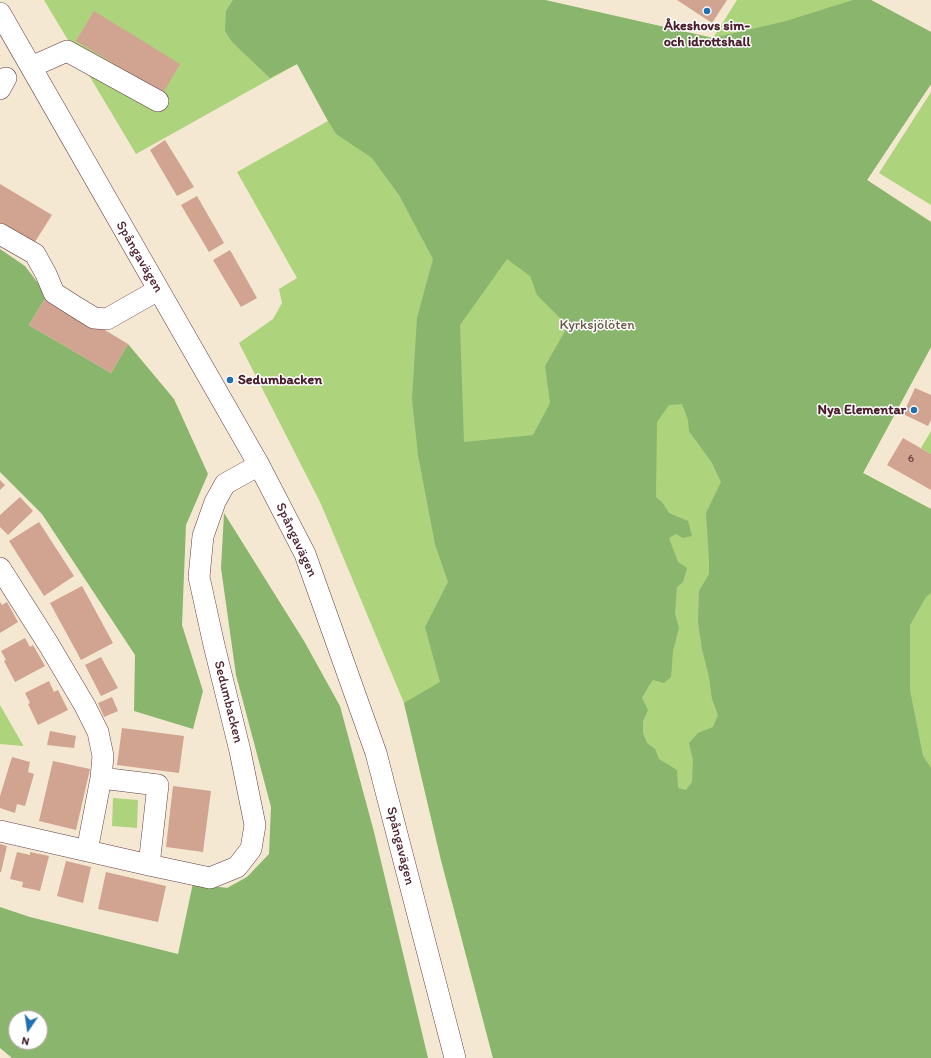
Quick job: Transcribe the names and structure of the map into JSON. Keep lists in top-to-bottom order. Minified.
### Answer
{"streets":{"street":["Spångavägen","Sedumbacken"]},"crossings":[["Spångavägen","Sedumbacken"]],"parks":["Kyrksjölöten"],"places":["Åkeshovs sim- och idrottshall","Sedumbacken","Nya Elementar"],"house_numbers":["6"],"north":"bottom"}
